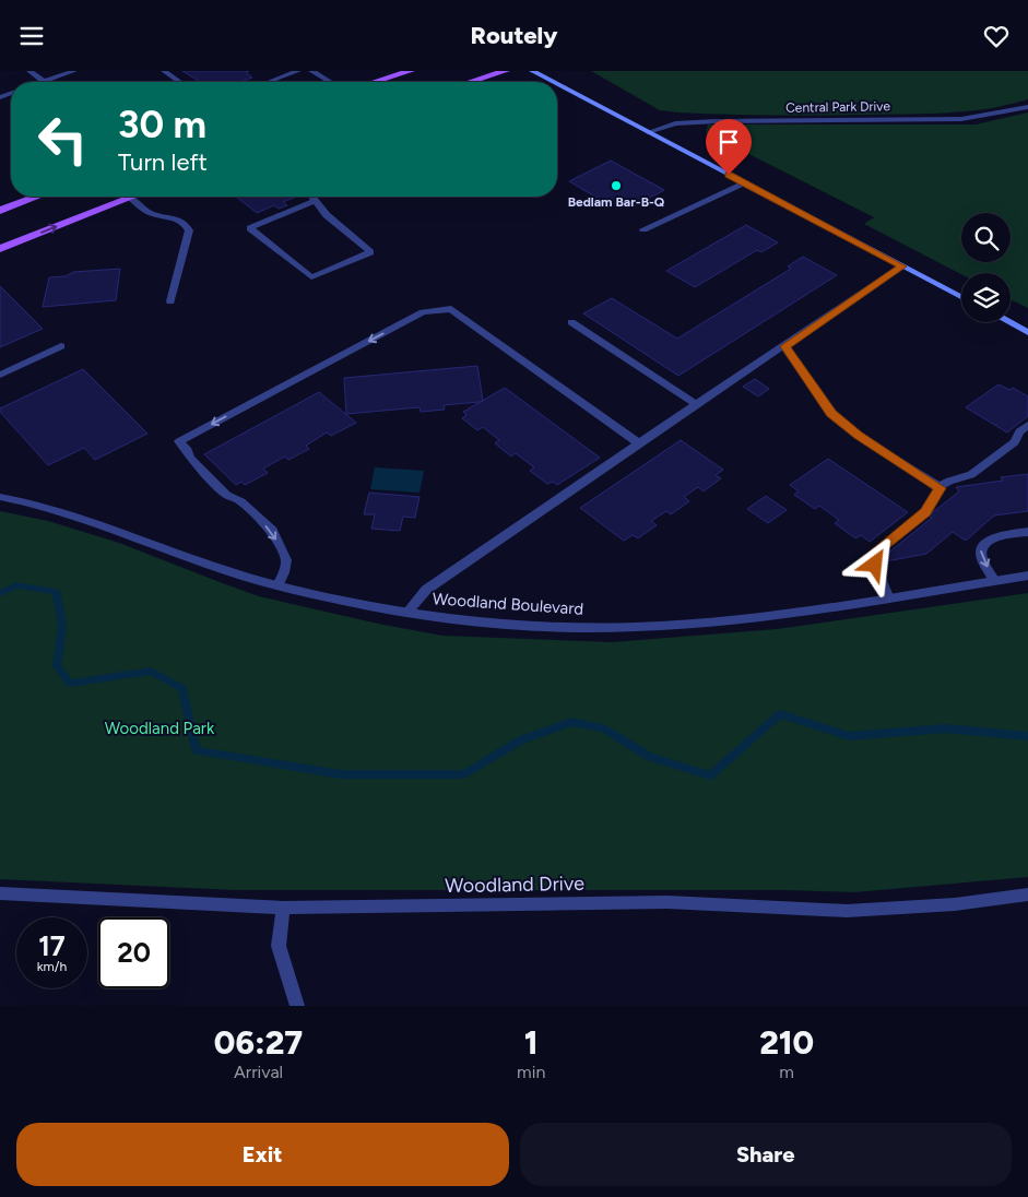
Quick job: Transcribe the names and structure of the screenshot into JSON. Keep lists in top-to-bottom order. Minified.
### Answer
{"streets":{"street":["Central Park Drive","Woodland Boulevard","Woodland Drive"]},"parks":["Woodland Park"],"places":["Bedlam Bar-B-Q"],"page":{"header":"Routely","turn":["30 m","Turn left"],"speed":"17 km/h","limit":"20","eta":["06:27","Arrival","1","min","210","m"],"buttons":["Exit","Share"]}}
